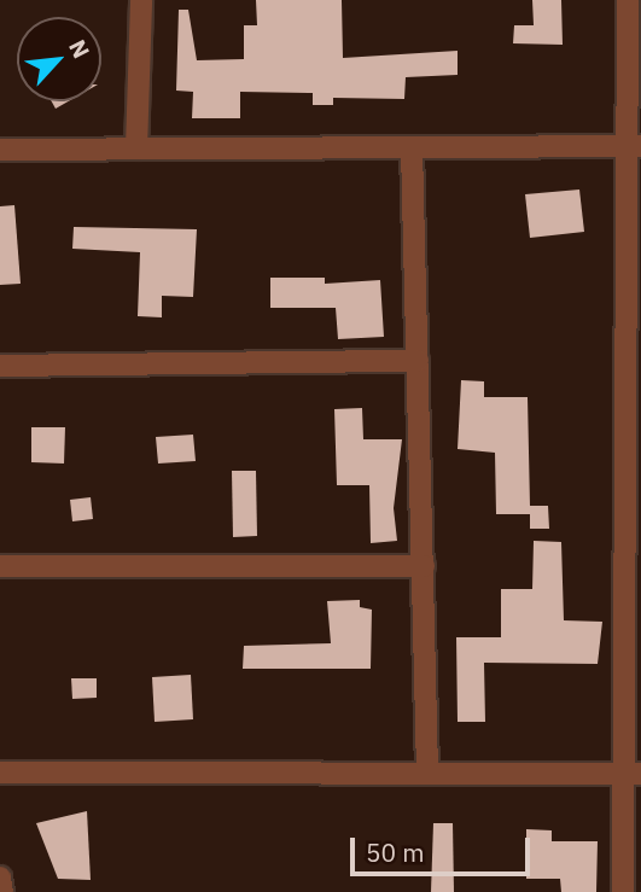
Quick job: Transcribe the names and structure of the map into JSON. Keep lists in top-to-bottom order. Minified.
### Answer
{"scale_bar":"50 m","north":"top right"}
